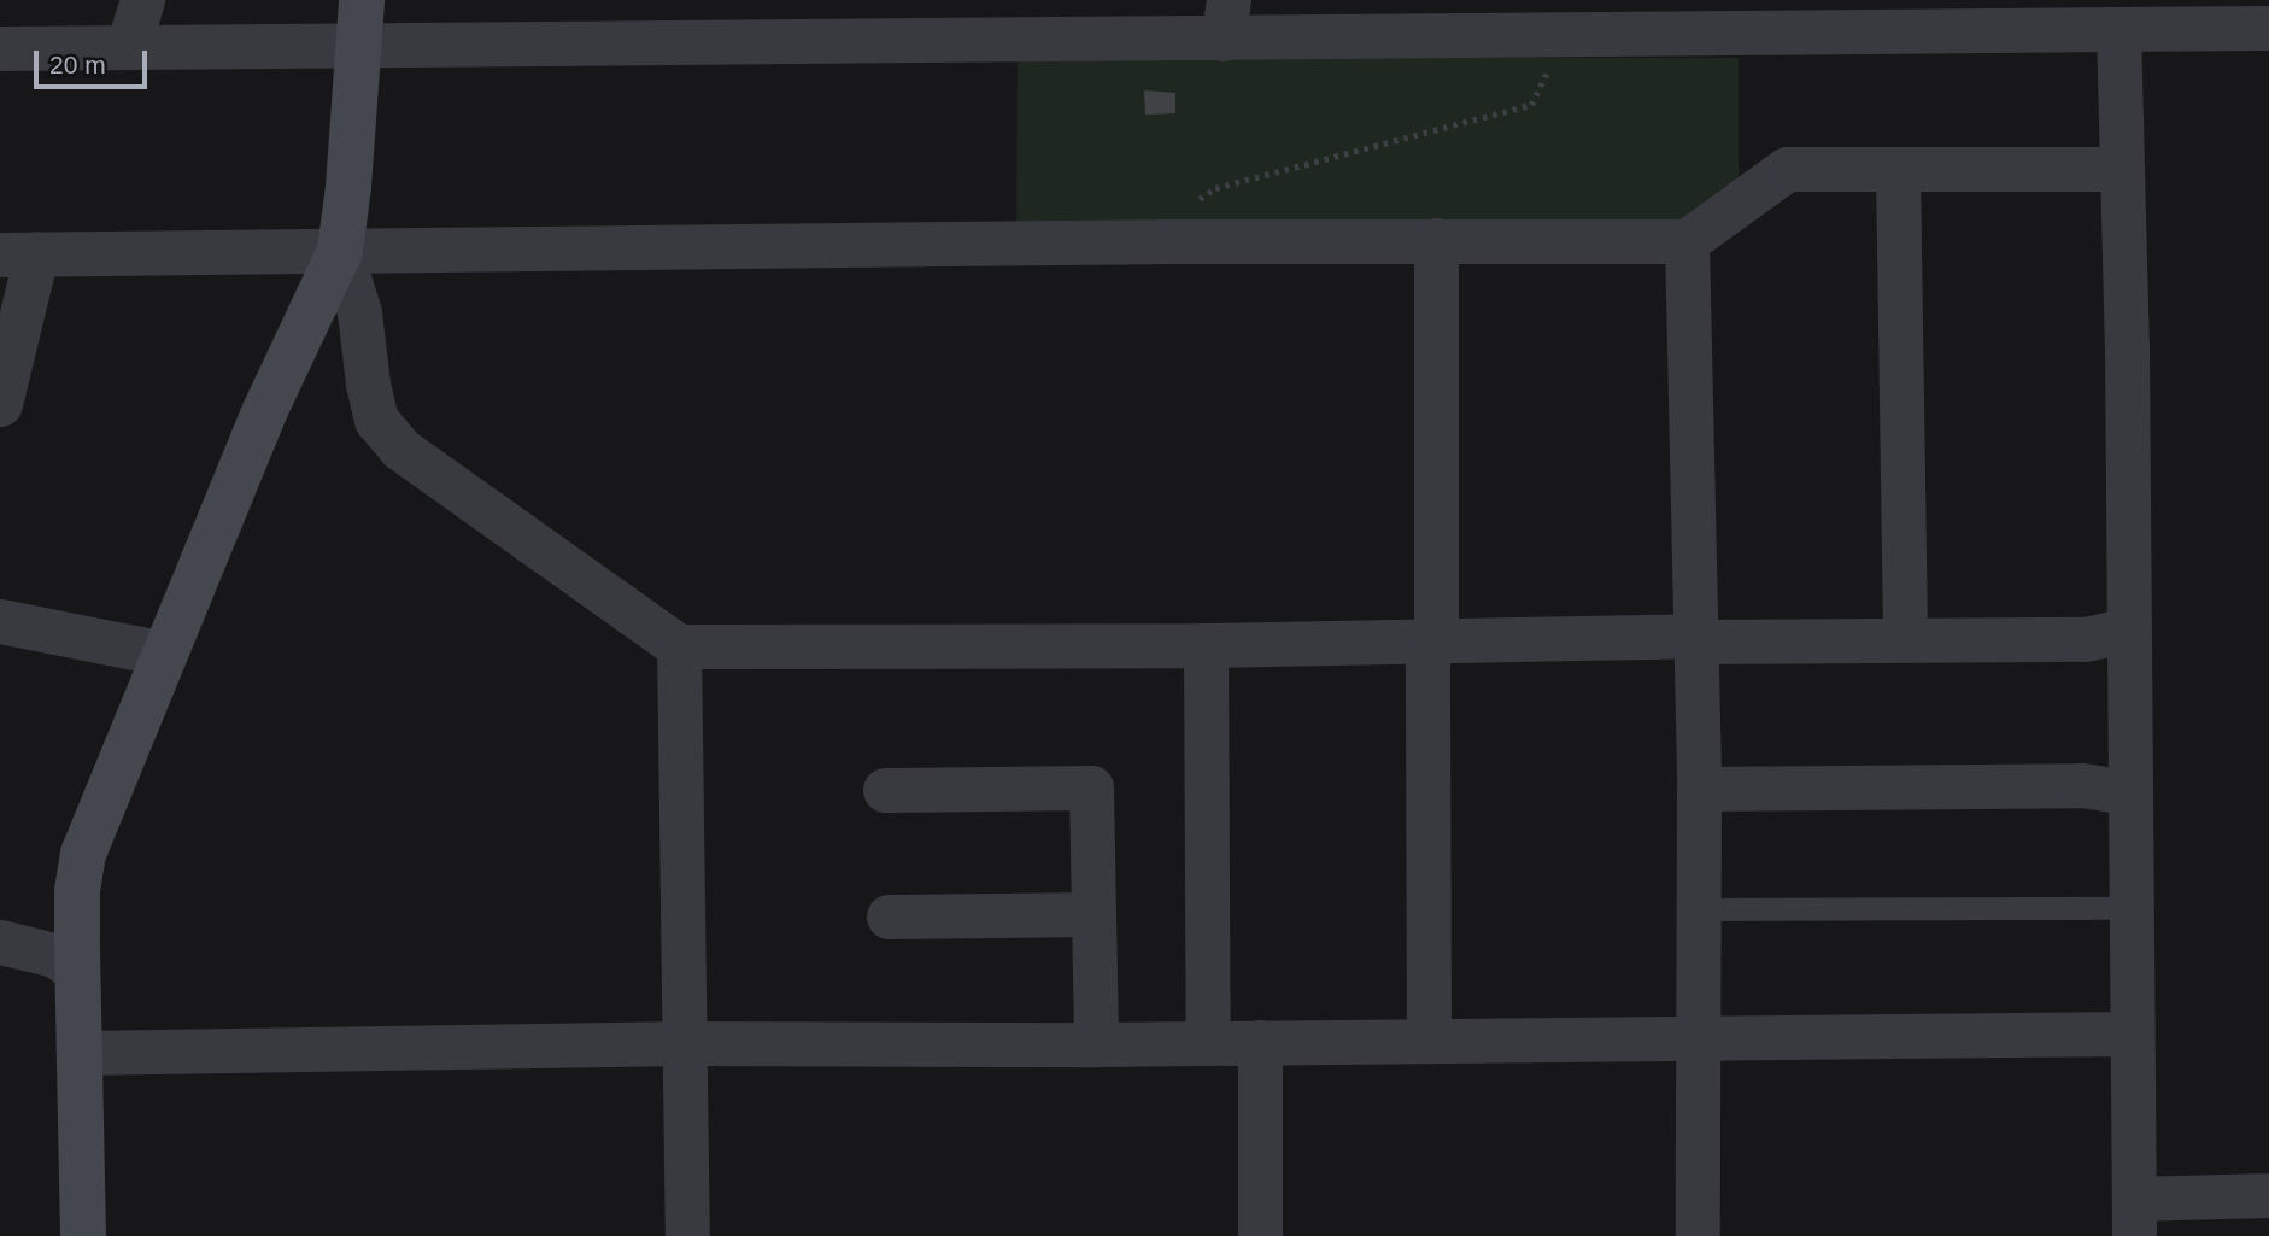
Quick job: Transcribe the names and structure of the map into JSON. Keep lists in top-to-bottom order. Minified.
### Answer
{"scale_bar":"20 m"}
